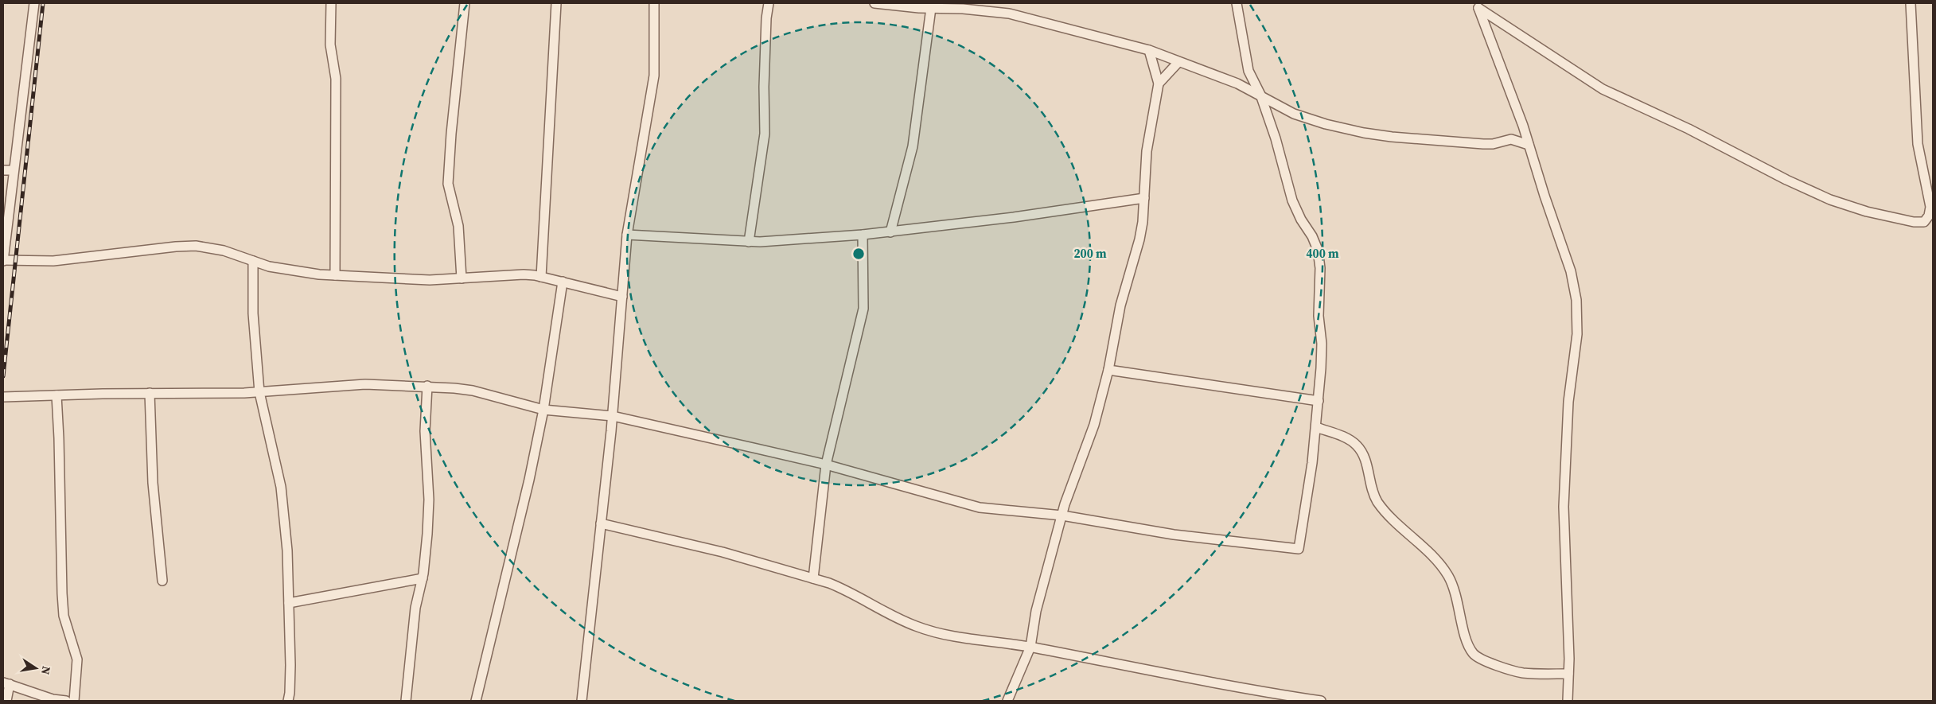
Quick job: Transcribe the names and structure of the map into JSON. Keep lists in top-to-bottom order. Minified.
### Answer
{"north":"right","rings":["200 m","400 m"]}
